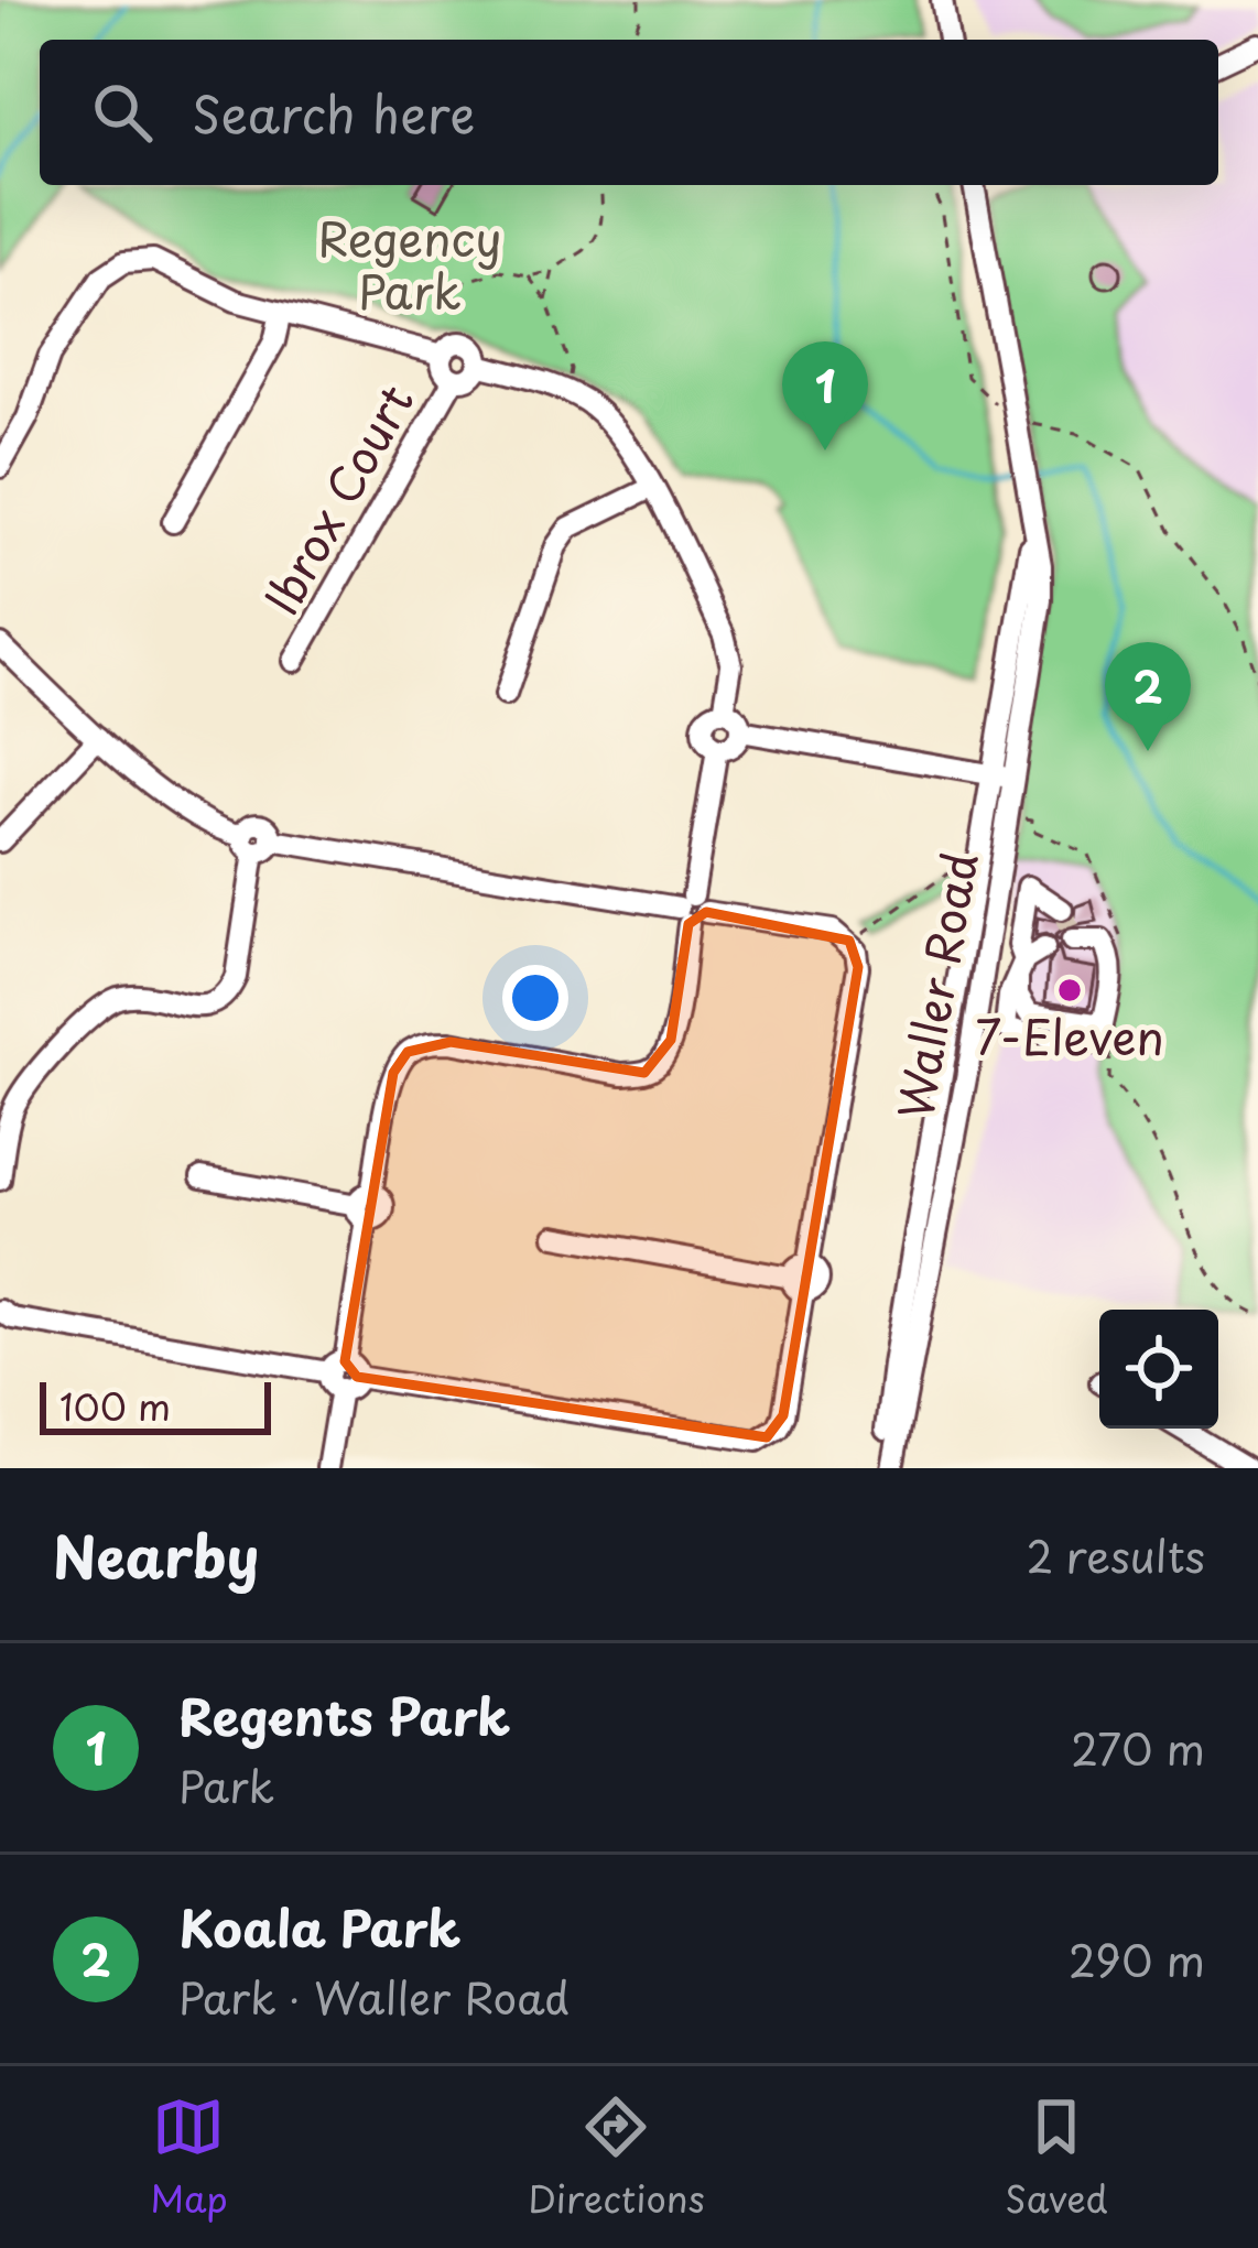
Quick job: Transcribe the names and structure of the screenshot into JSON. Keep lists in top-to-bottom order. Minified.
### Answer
{"streets":{"street":["Ibrox Court","Waller Road"]},"parks":["Regency Park"],"places":["7-Eleven"],"scale_bar":"100 m","page":{"search":"Search here","pins":["1","2"],"scale":"100 m","heading":["Nearby","2 results"],"list":[{"mark":"1","name":"Regents Park","note":"Park","value":"270 m"},{"mark":"2","name":"Koala Park","note":"Park · Waller Road","value":"290 m"}],"nav":["Map","Directions","Saved"]}}
